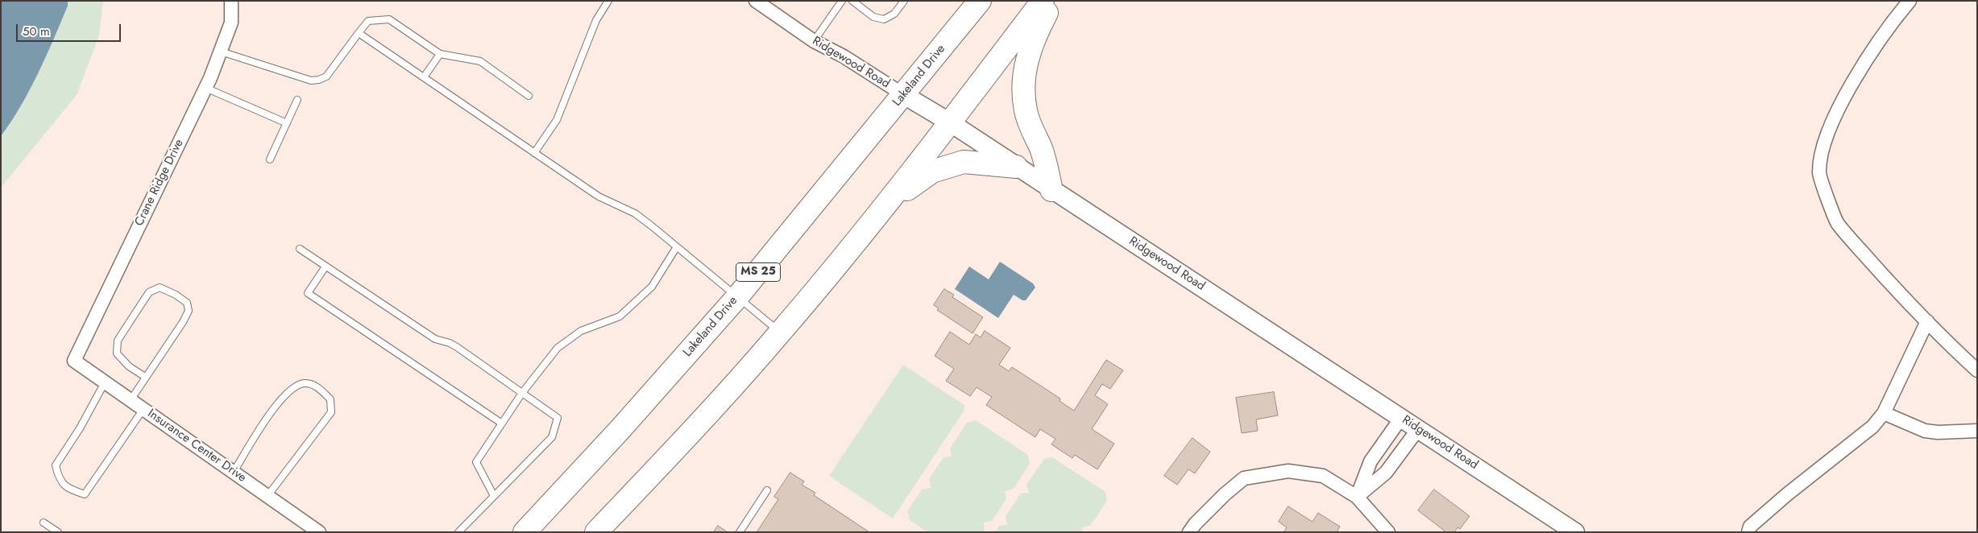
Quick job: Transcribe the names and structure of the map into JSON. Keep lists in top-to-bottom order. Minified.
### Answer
{"streets":{"highway":["Lakeland Drive","MS 25"],"street":["Ridgewood Road","Crane Ridge Drive","Insurance Center Drive"]},"crossings":[["Ridgewood Road","Lakeland Drive"],["Crane Ridge Drive","Insurance Center Drive"]],"scale_bar":"50 m"}
